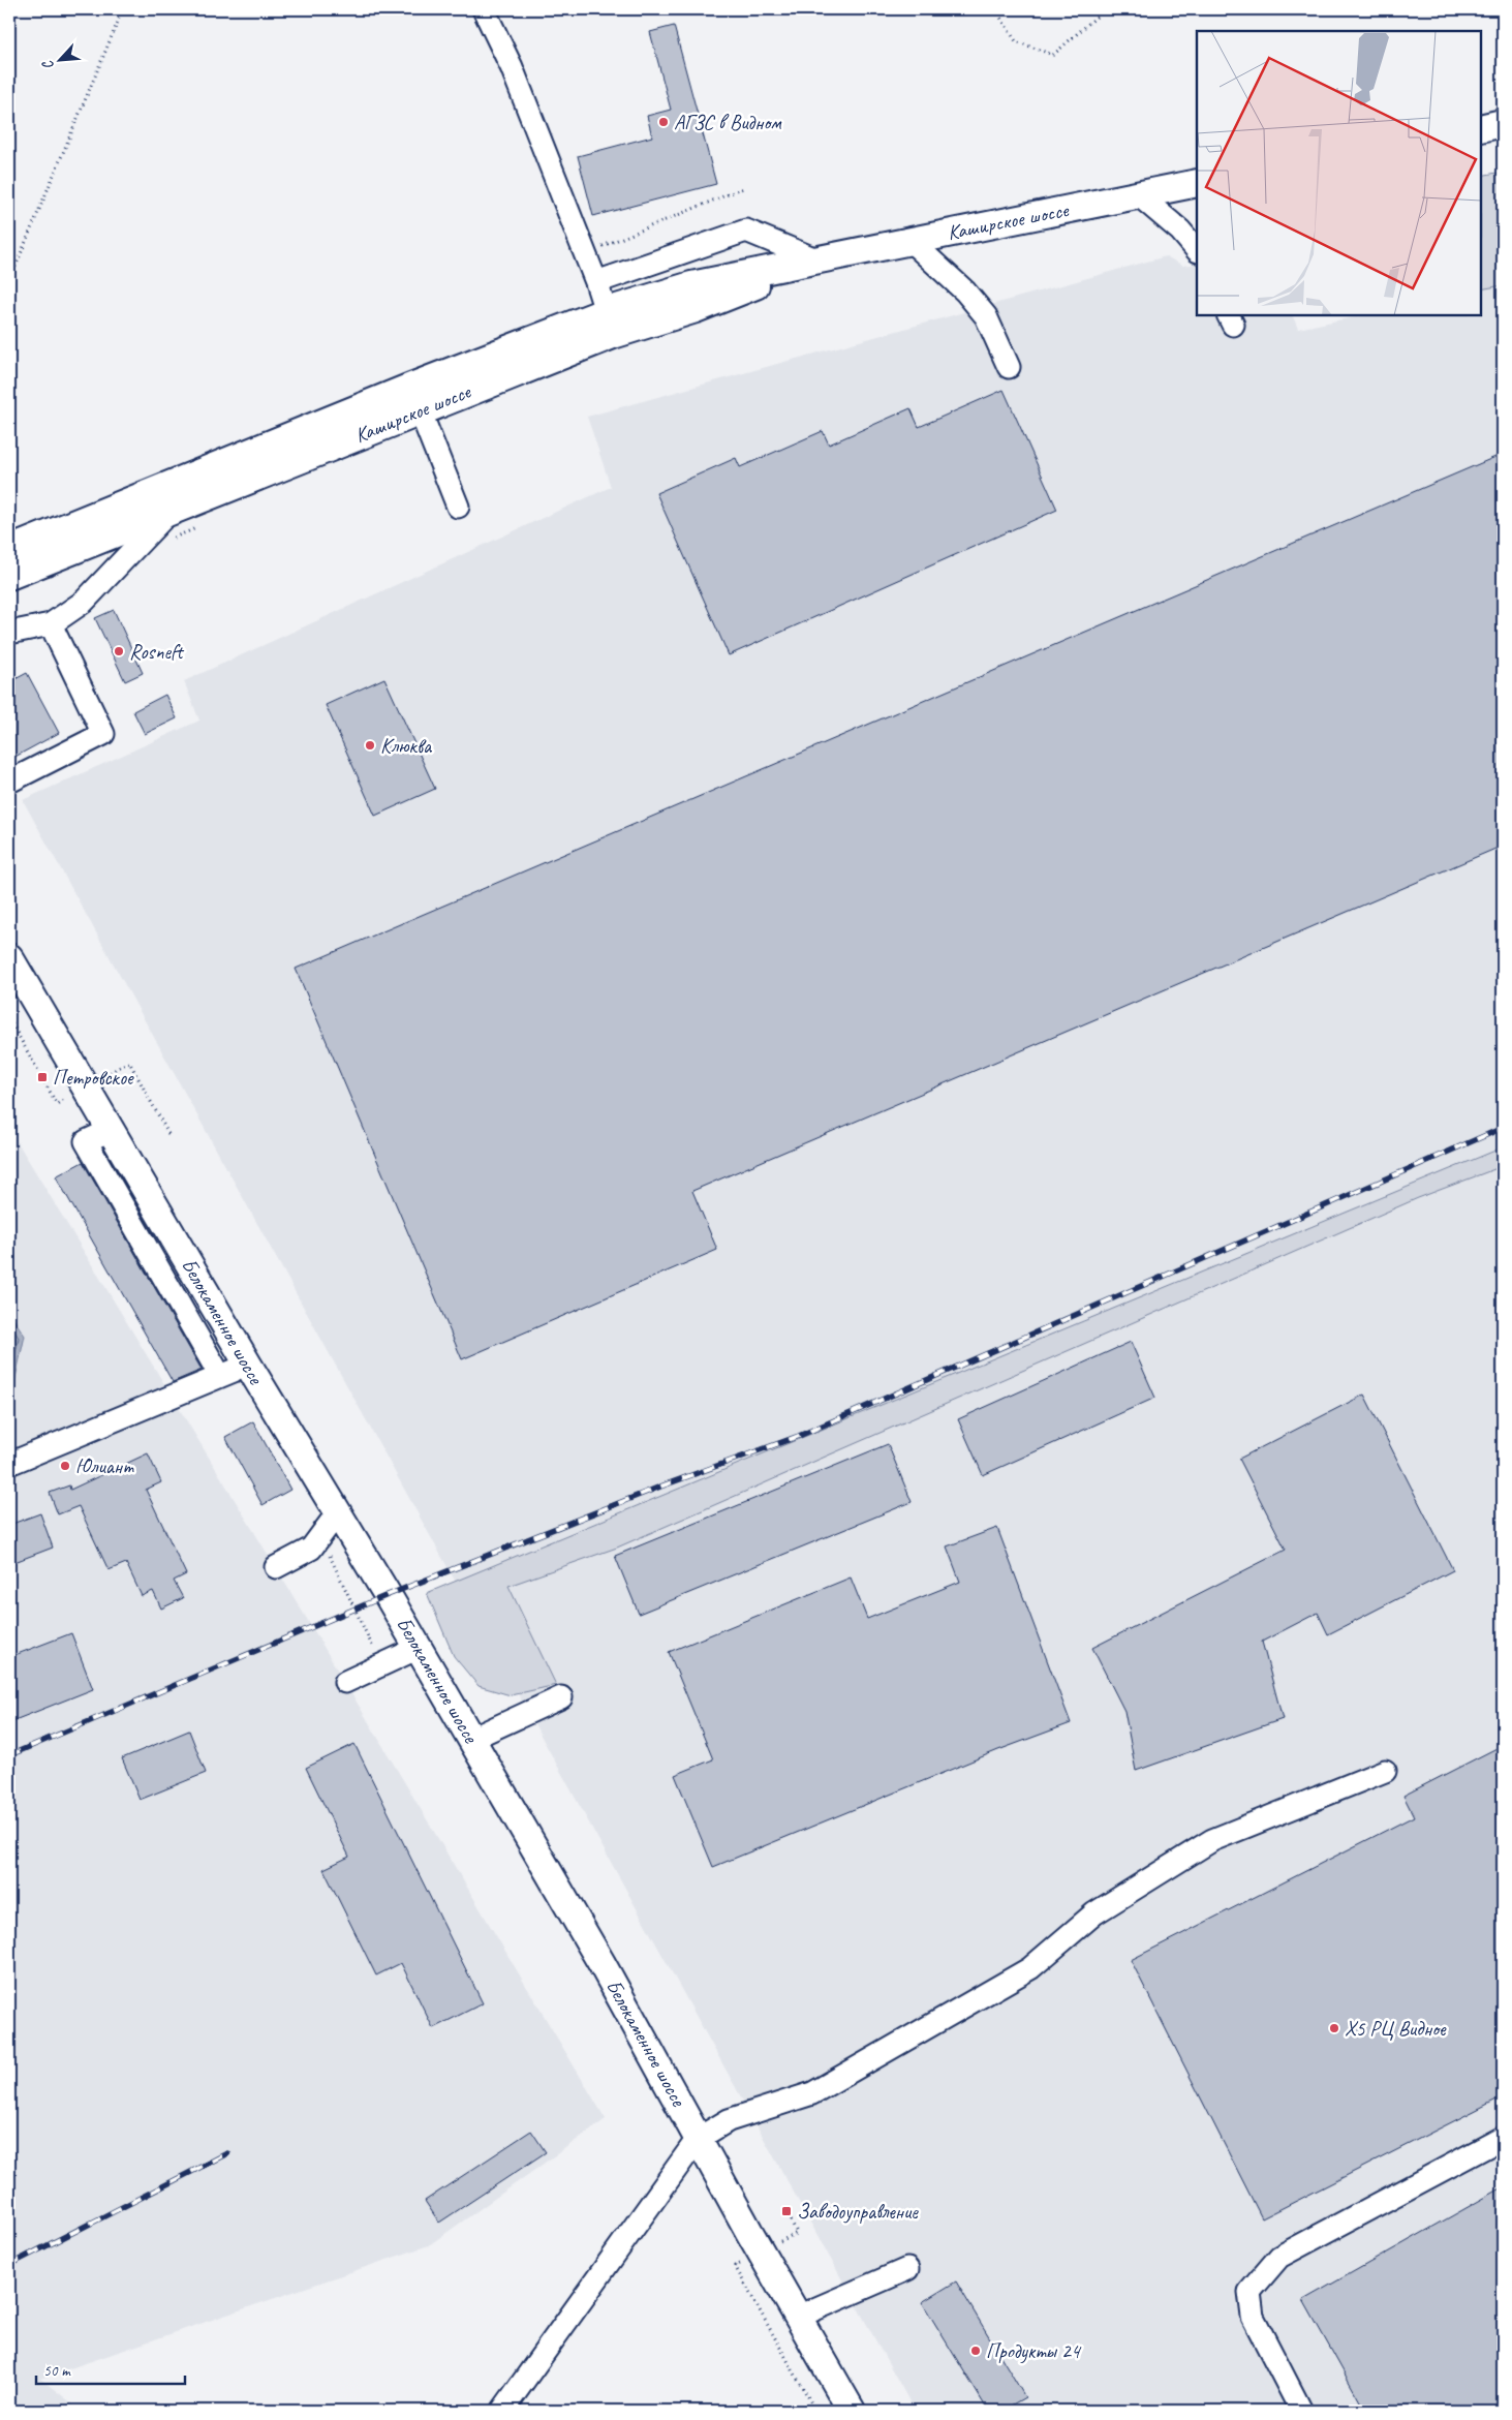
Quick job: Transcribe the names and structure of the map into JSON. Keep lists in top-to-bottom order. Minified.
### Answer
{"streets":{"main road":["Каширское шоссе","Белокаменное шоссе"]},"places":{"other":["АГЗС в Видном","Rosneft","Клюква","Юлиант","X5 РЦ Видное","Продукты 24"],"transit":["Петровское","Заводоуправление"]},"scale_bar":"50 m","north":"bottom left"}
